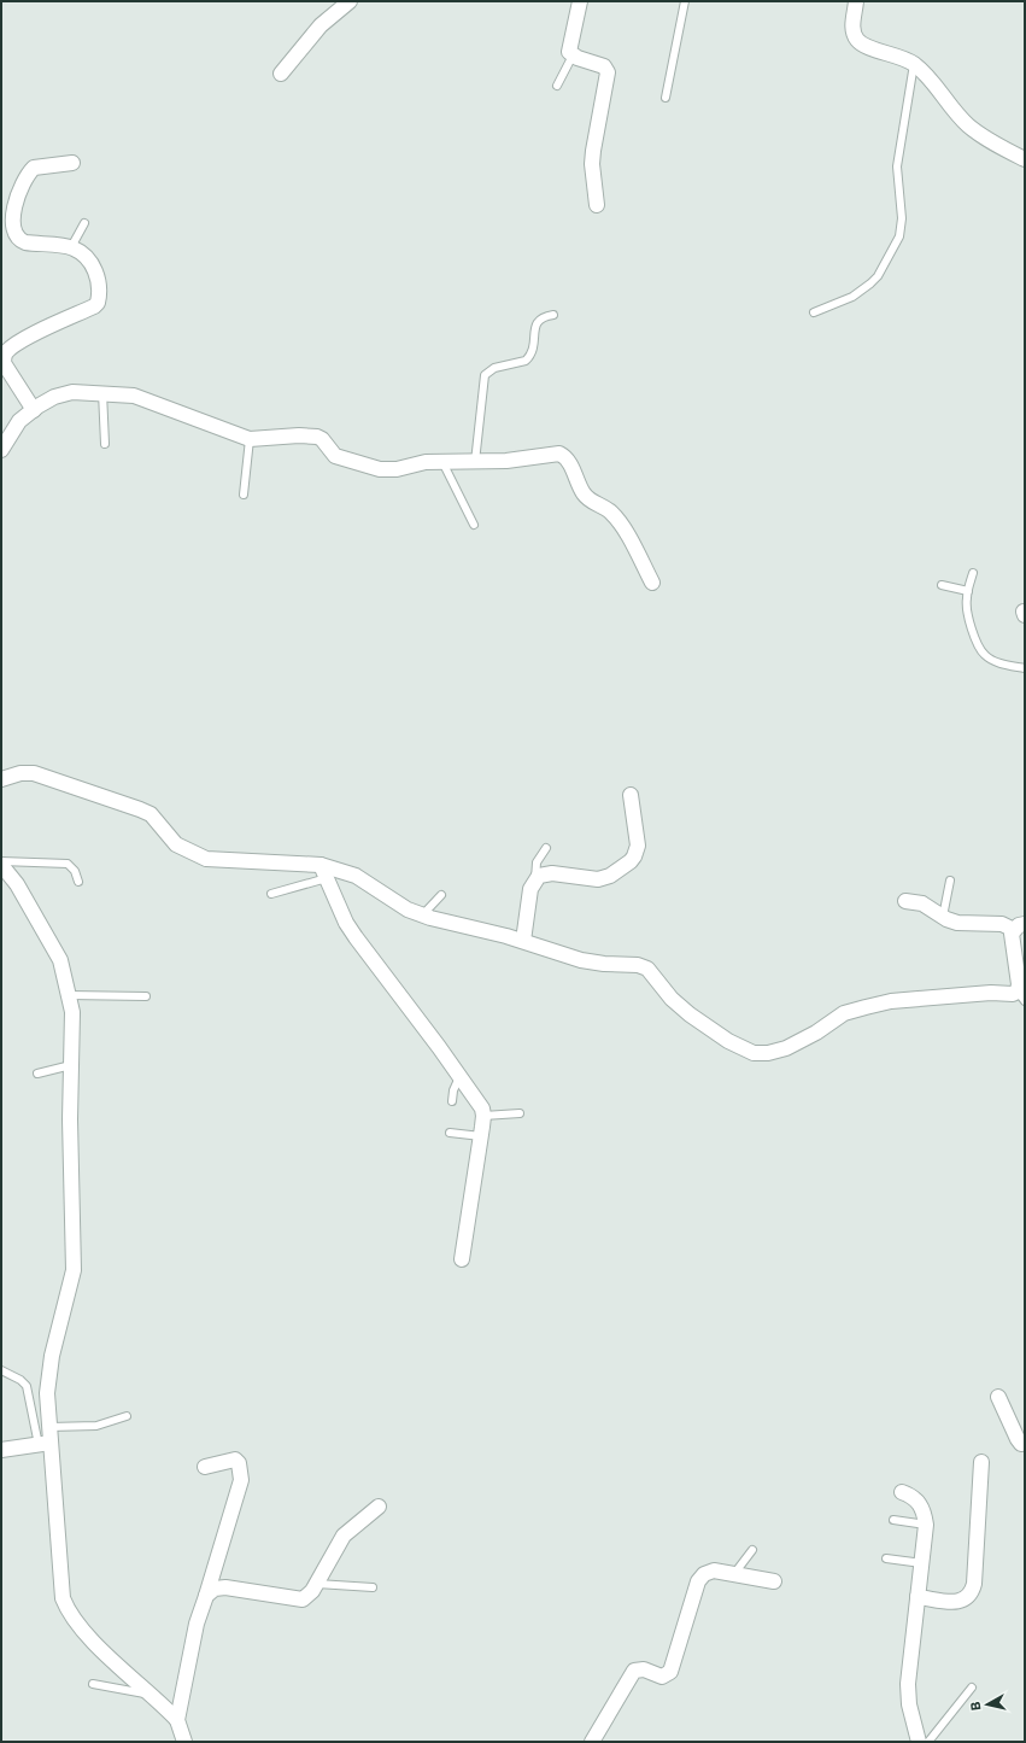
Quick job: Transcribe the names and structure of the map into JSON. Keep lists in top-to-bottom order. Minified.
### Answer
{"north":"left"}
